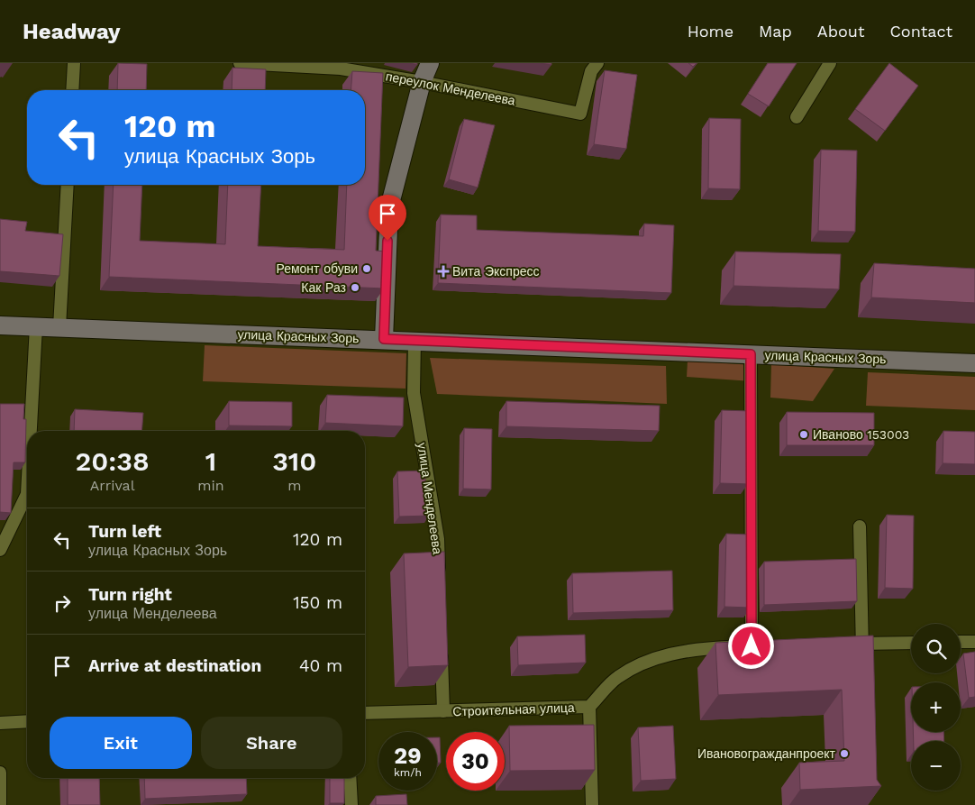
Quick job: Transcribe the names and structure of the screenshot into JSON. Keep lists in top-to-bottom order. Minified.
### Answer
{"streets":{"street":["переулок Менделеева","улица Красных Зорь","улица Менделеева","Строительная улица"]},"crossings":[["улица Красных Зорь","улица Менделеева"],["улица Красных Зорь","Строительная улица"]],"places":{"other":["Ремонт обуви","Как Раз","Иваново 153003","Ивановогражданпроект"],"health":["Вита Экспресс"]},"page":{"header":"Headway","nav":["Home","Map","About","Contact"],"turn":["120 m","улица Красных Зорь"],"eta":["20:38","Arrival","1","min","310","m"],"list":[{"name":"Turn left","note":"улица Красных Зорь","value":"120 m"},{"name":"Turn right","note":"улица Менделеева","value":"150 m"},{"name":"Arrive at destination","value":"40 m"}],"map_buttons":["+","−"],"buttons":["Exit","Share"],"speed":"29 km/h","limit":"30"}}
